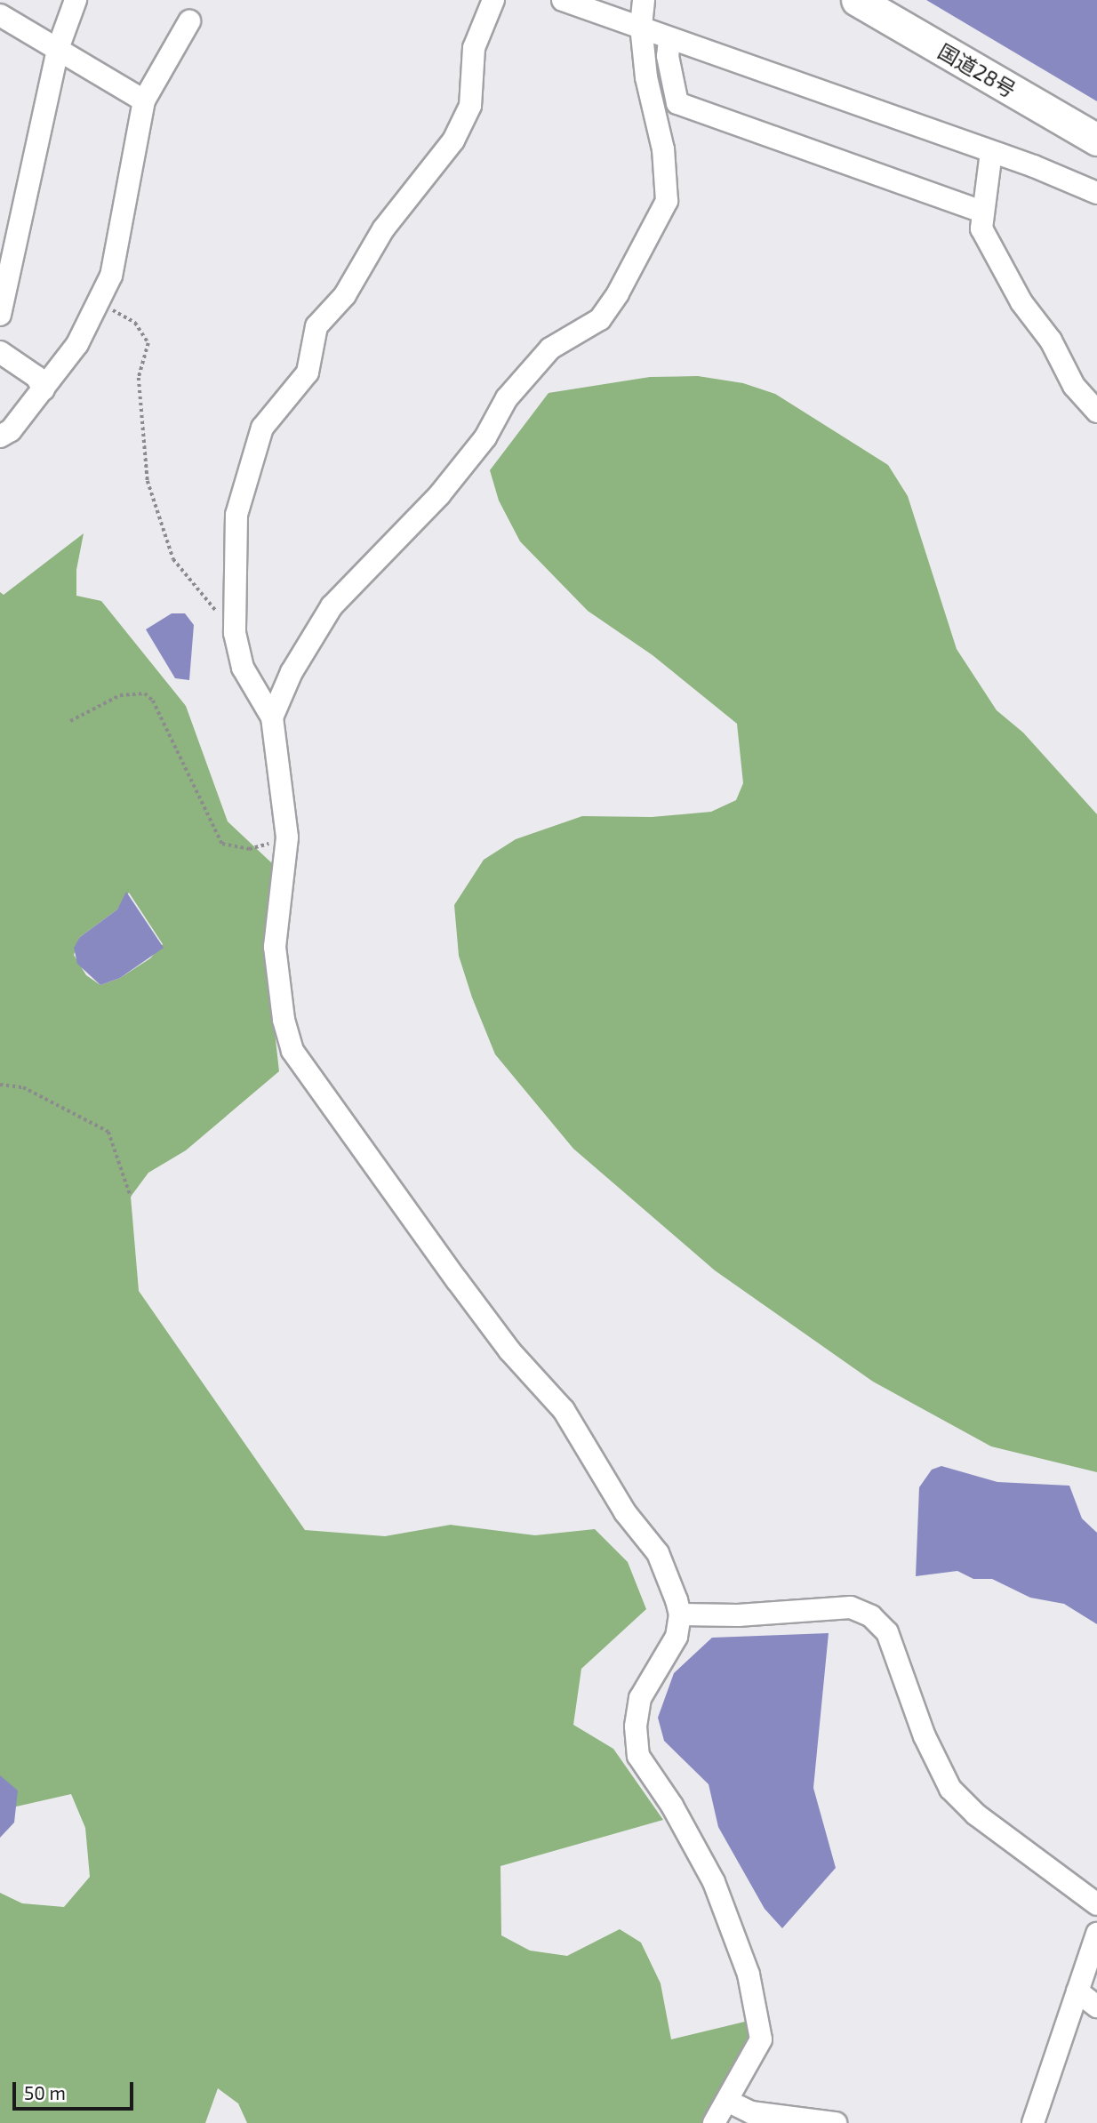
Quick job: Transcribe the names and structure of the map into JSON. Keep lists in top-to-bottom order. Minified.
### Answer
{"streets":{"highway":["国道28号"]},"scale_bar":"50 m"}
